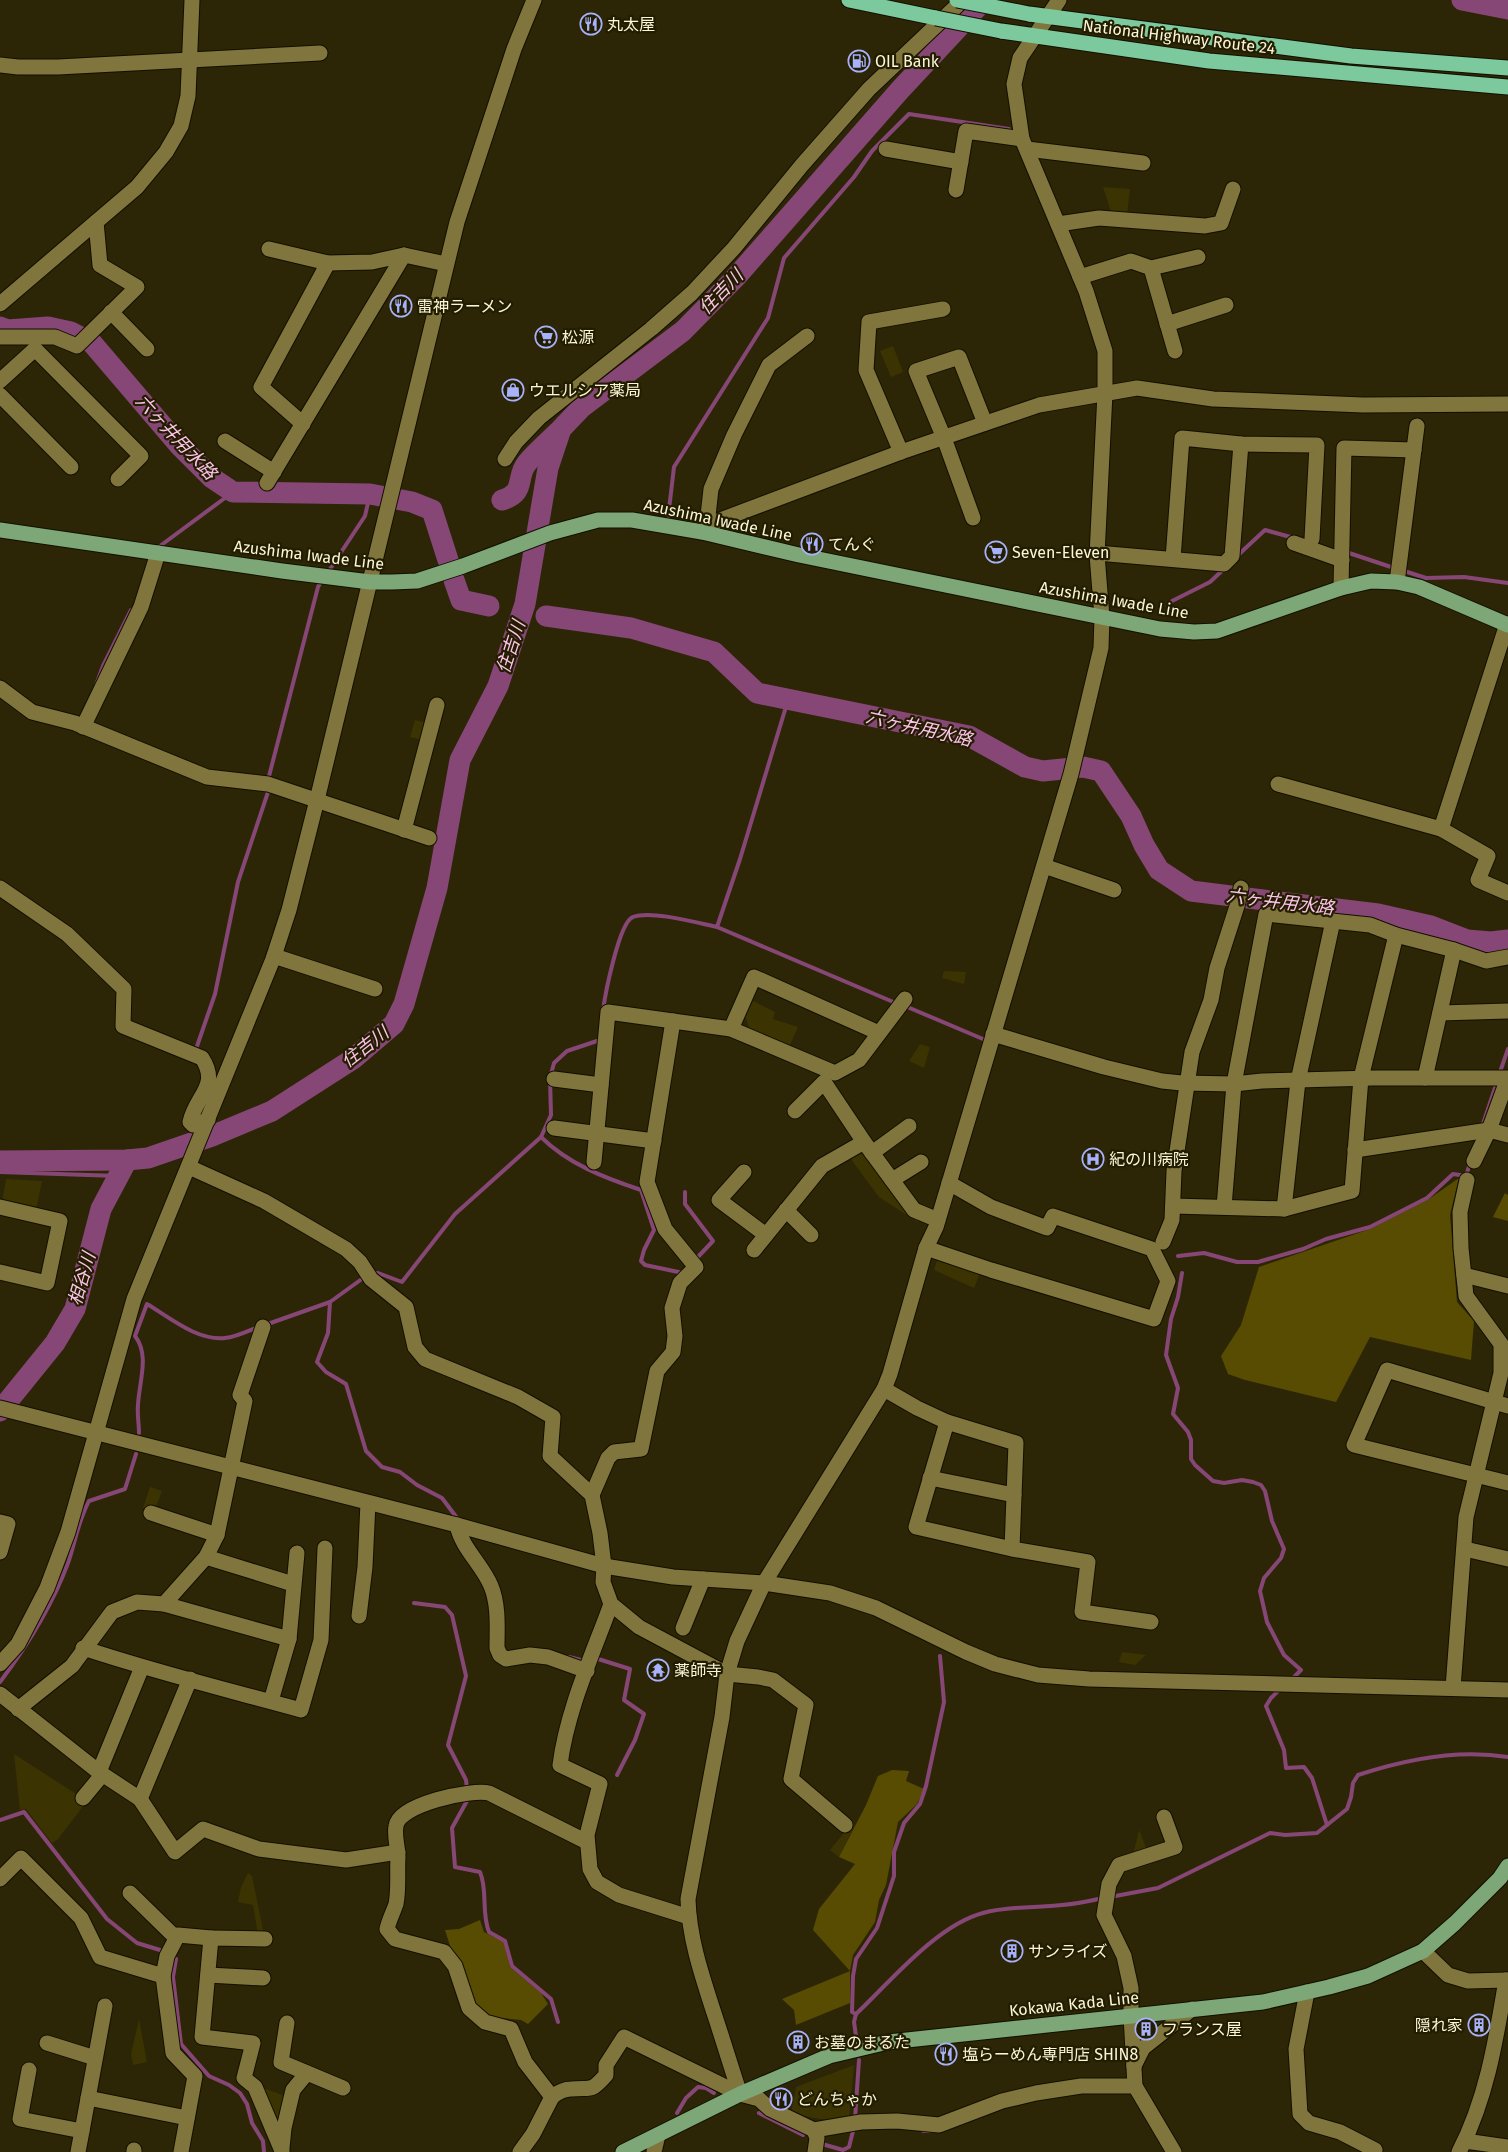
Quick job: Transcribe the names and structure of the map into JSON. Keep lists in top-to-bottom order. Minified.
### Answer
{"streets":{"highway":["National Highway Route 24"],"main road":["Azushima Iwade Line","Kokawa Kada Line"]},"water":["住吉川","六ヶ井用水路","相谷川"],"places":{"restaurant":["丸太屋","雷神ラーメン","てんぐ","塩らーめん専門店 SHIN8","どんちゃか"],"fuel station":["OIL Bank"],"supermarket":["松源","Seven-Eleven"],"shop":["ウエルシア薬局"],"hospital":["紀の川病院"],"temple":["薬師寺"],"building":["サンライズ","隠れ家","フランス屋","お墓のまるた"]}}
